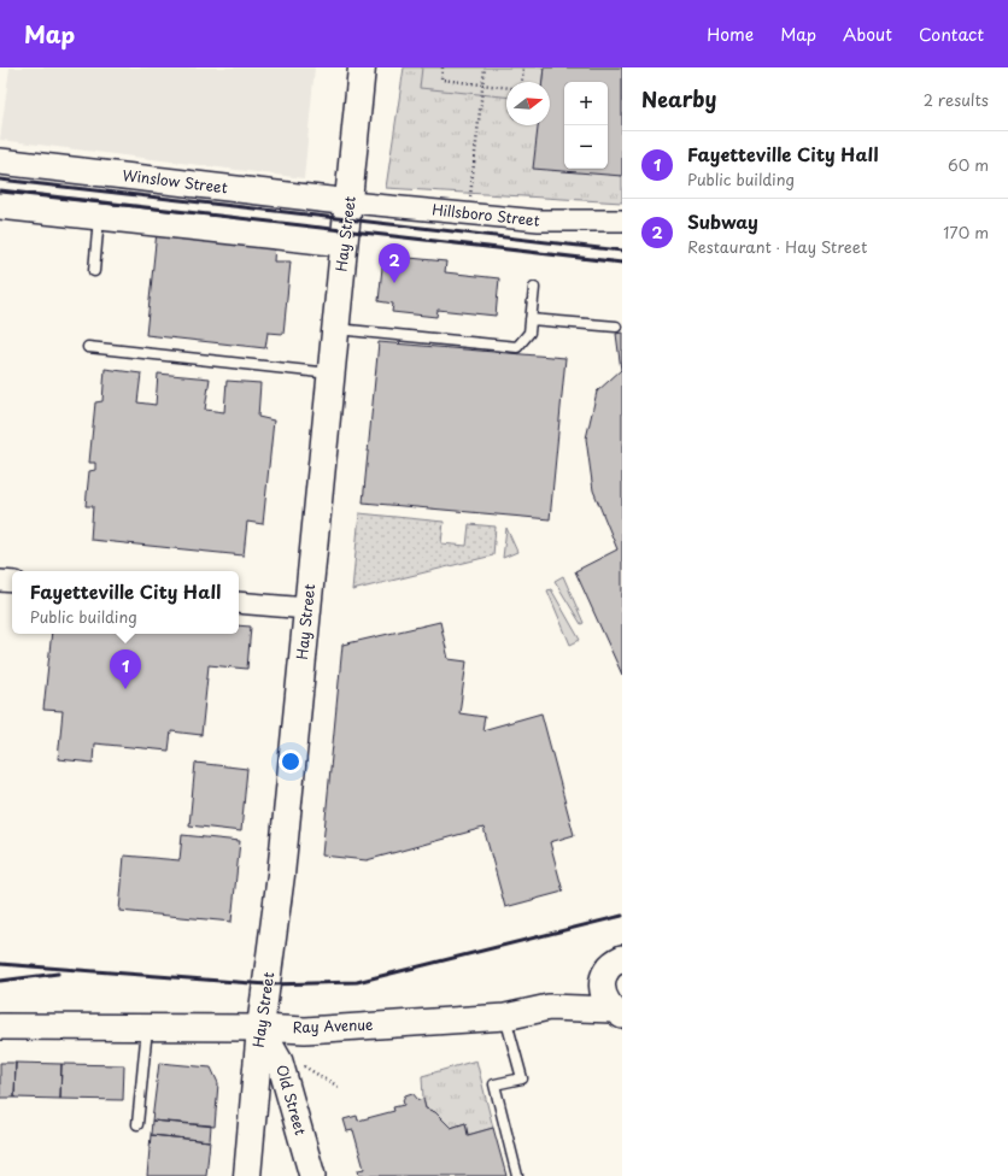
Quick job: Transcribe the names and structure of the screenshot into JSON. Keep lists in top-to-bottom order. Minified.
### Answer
{"streets":{"main road":["Hay Street"],"street":["Winslow Street","Hillsboro Street","Ray Avenue","Old Street"]},"crossings":[["Winslow Street","Hillsboro Street"],["Winslow Street","Hay Street"],["Hillsboro Street","Hay Street"],["Hay Street","Ray Avenue"],["Hay Street","Old Street"],["Ray Avenue","Old Street"]],"north":"right","page":{"header":"Map","nav":["Home","Map","About","Contact"],"heading":["Nearby","2 results"],"map_buttons":["+","−"],"list":[{"mark":"1","name":"Fayetteville City Hall","note":"Public building","value":"60 m"},{"mark":"2","name":"Subway","note":"Restaurant · Hay Street","value":"170 m"}],"pins":["2","1"],"popup":["Fayetteville City Hall","Public building"]}}
